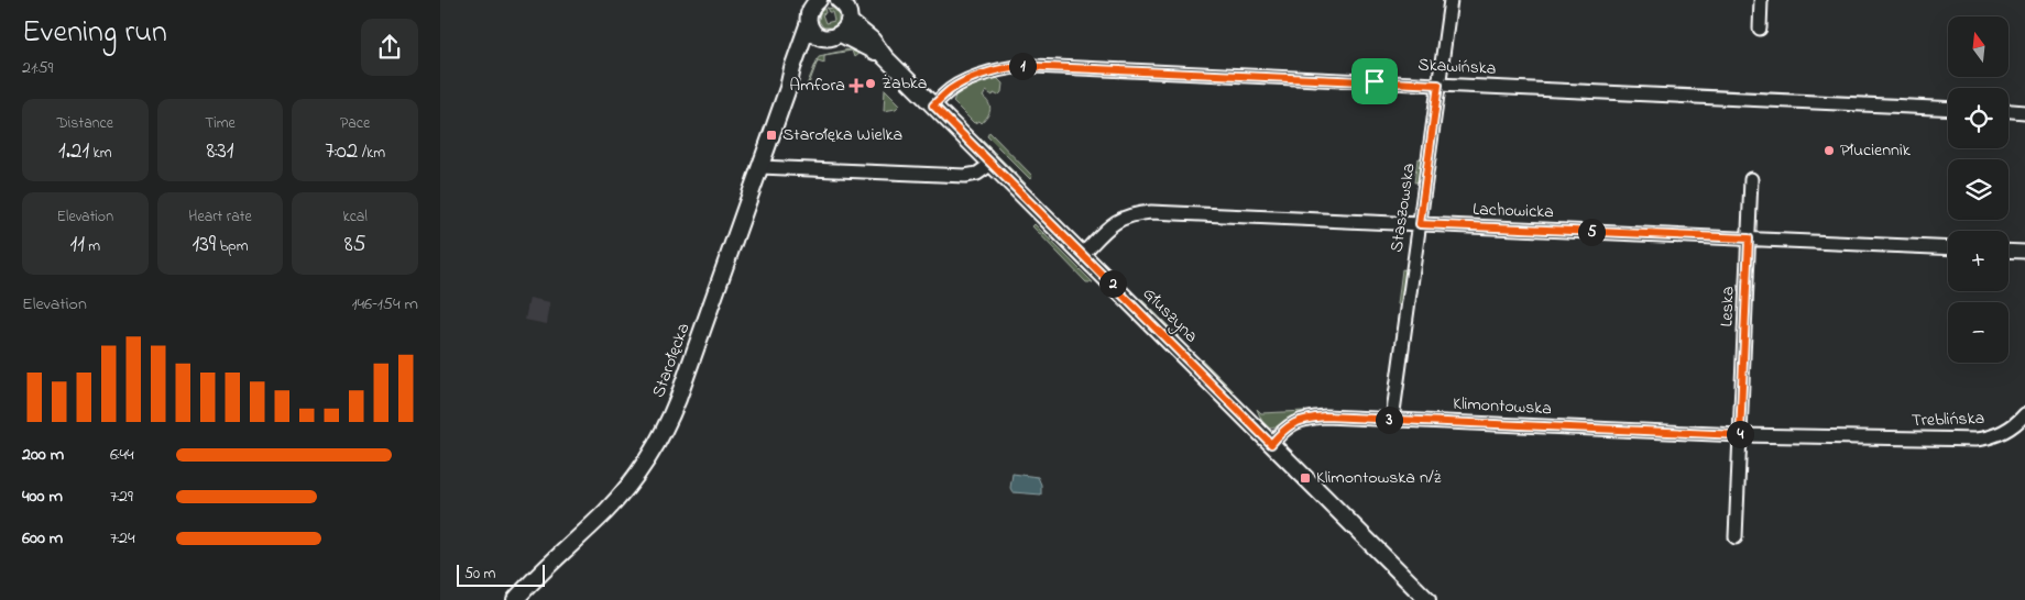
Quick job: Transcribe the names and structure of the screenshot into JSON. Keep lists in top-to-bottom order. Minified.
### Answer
{"streets":{"street":["Skawińska","Staszowska","Lachowicka","Leska","Głuszyna","Starołęcka","Klimontowska","Treblińska"]},"crossings":[["Skawińska","Staszowska"],["Skawińska","Głuszyna"],["Staszowska","Lachowicka"],["Staszowska","Klimontowska"],["Lachowicka","Leska"],["Lachowicka","Głuszyna"],["Leska","Klimontowska"],["Głuszyna","Klimontowska"],["Klimontowska","Treblińska"]],"places":{"other":["Żabka","Płuciennik"],"health":["Amfora"],"transit":["Starołęka Wielka","Klimontowska n/ż"]},"scale_bar":"50 m","north":"top","page":{"heading":["Evening run","21:59"],"map_buttons":["+","−"],"pins":["1","5","2","3","4"],"stats":[["Distance","1.21 km"],["Time","8:31"],["Pace","7:02 /km"],["Elevation","11 m"],["Heart rate","139 bpm"],["kcal","85"]],"chart":["Elevation","146–154 m"],"list":[{"name":"200 m","note":"6:44"},{"name":"400 m","note":"7:29"},{"name":"600 m","note":"7:24"}],"scale":"50 m"}}
